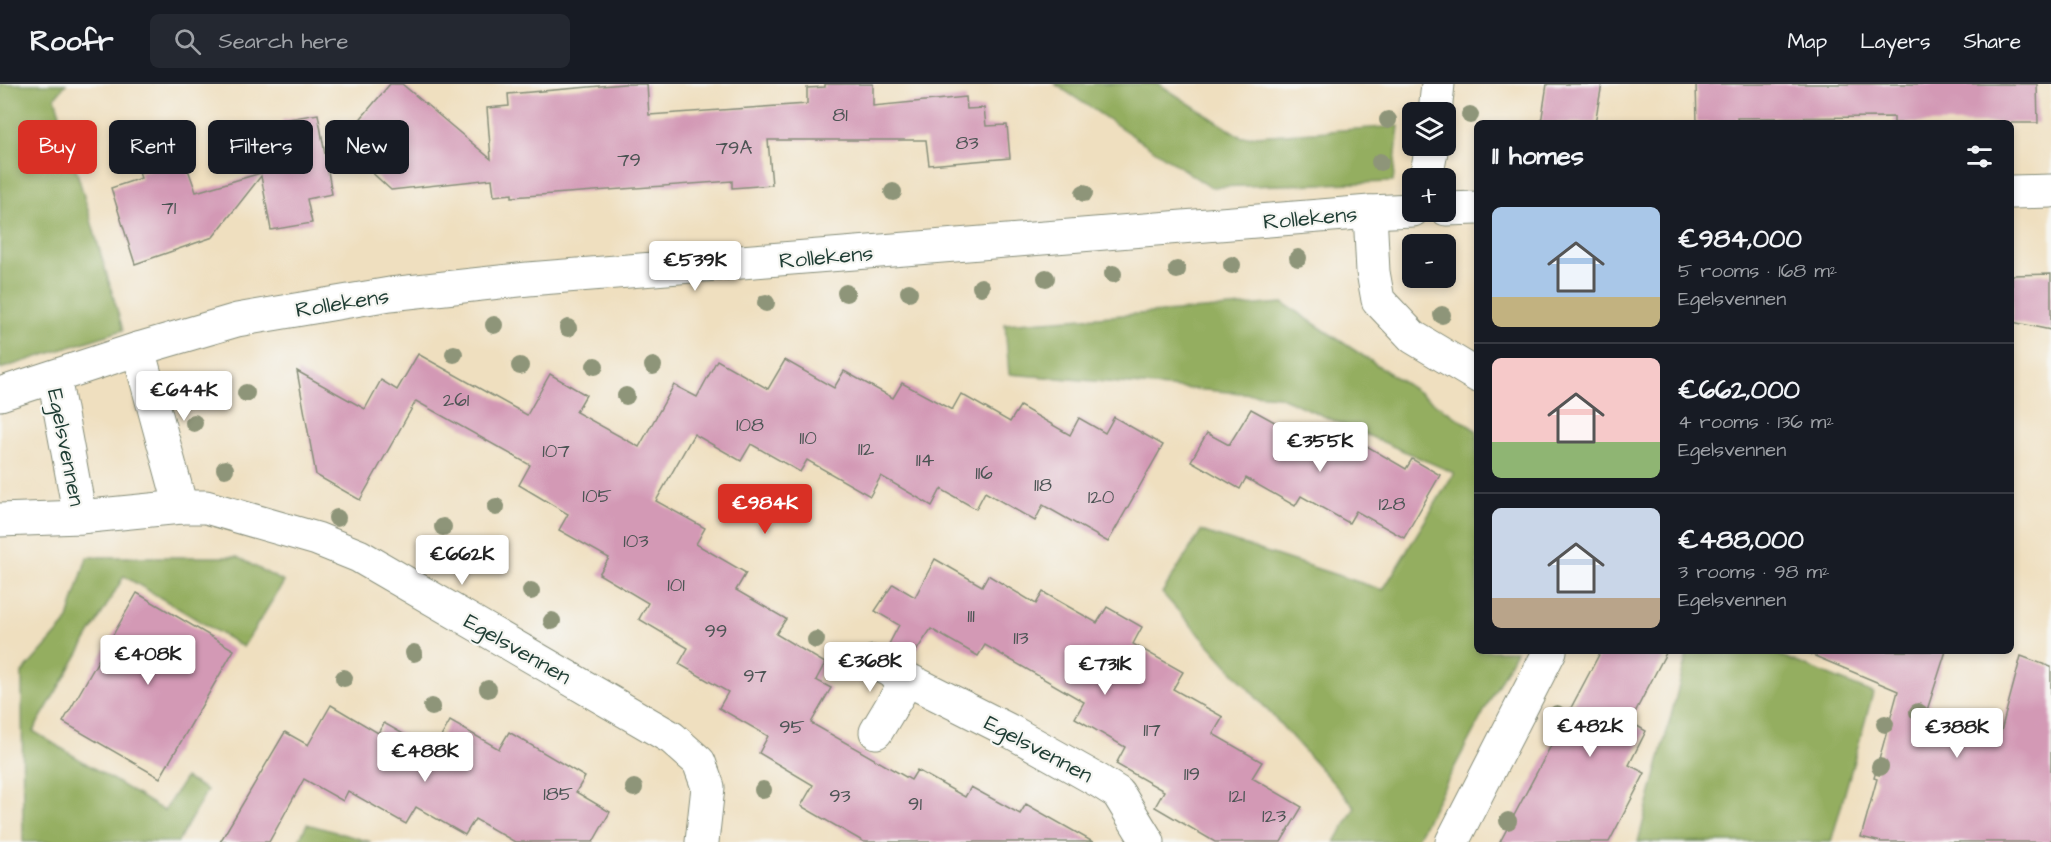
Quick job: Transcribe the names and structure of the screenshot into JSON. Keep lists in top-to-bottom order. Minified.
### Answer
{"streets":{"street":["Rollekens","Egelsvennen"]},"crossings":[["Rollekens","Egelsvennen"]],"house_numbers":["81","83","79A","79","71","261","108","110","112","107","114","116","118","105","120","128","103","101","111","99","113","97","95","117","119","185","93","121","91","123"],"page":{"header":"Roofr","search":"Search here","nav":["Map","Layers","Share"],"map_buttons":["+","−"],"chip":["Buy","Rent","Filters","New"],"heading":"11 homes","list":[{"name":"€984,000","note":"5 rooms · 168 m² · Egelsvennen"},{"name":"€662,000","note":"4 rooms · 136 m² · Egelsvennen"},{"name":"€488,000","note":"3 rooms · 98 m² · Egelsvennen"}],"price":["€539K","€644K","€355K","€984K","€662K","€408K","€368K","€731K","€482K","€388K","€488K"]}}
